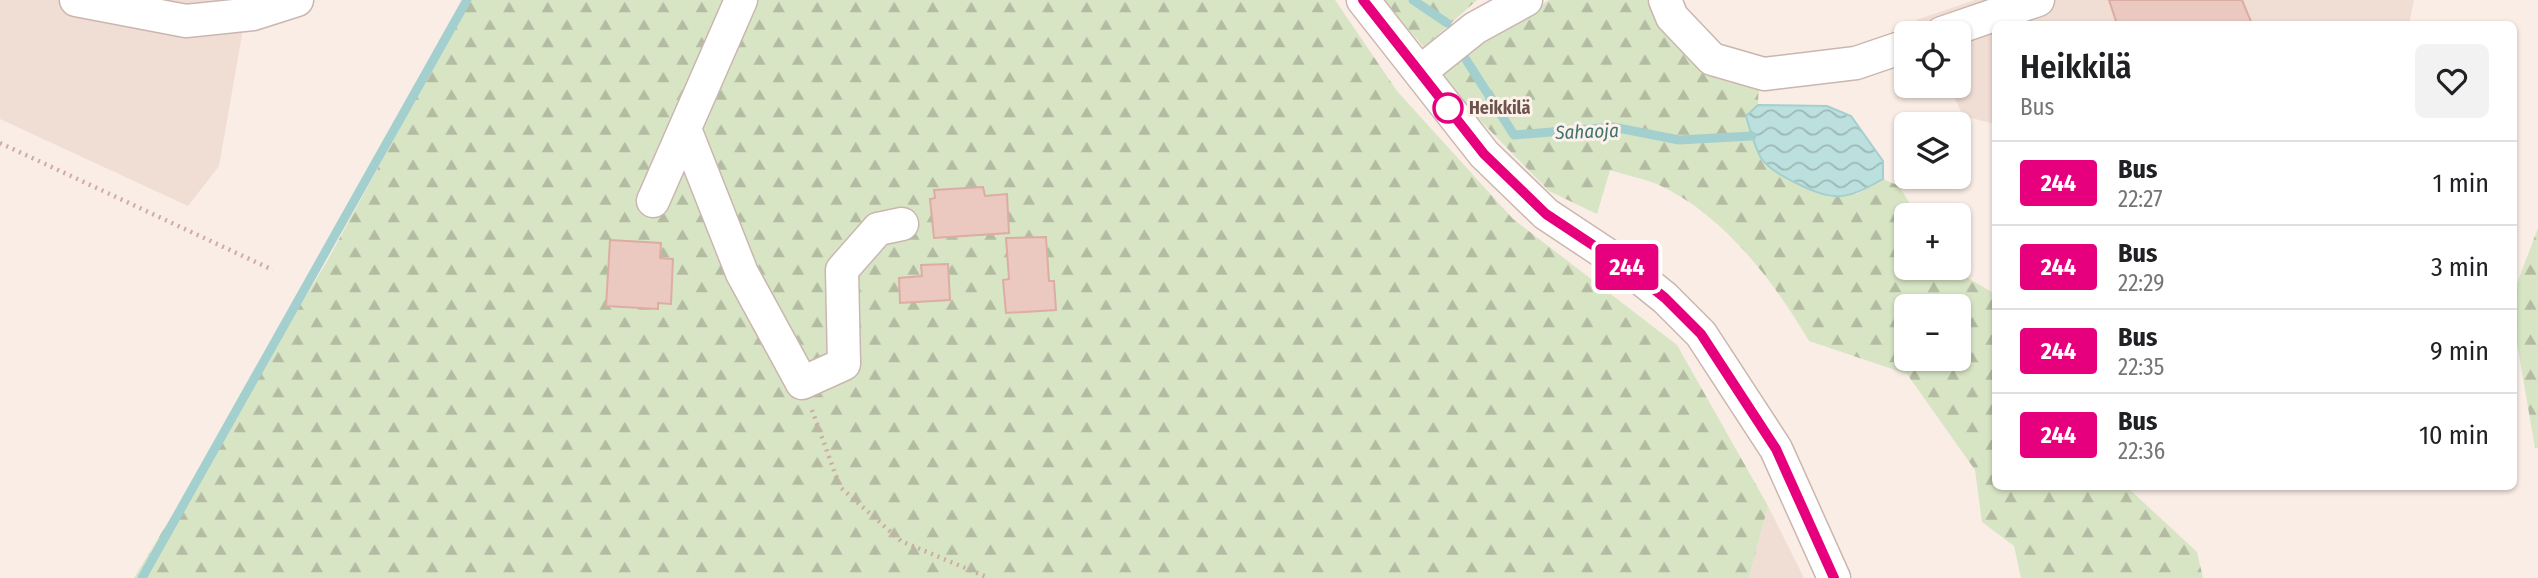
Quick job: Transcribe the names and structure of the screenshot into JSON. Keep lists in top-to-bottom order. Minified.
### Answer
{"water":["Sahaoja"],"places":["Heikkilä"],"lines":["bus line 244"],"page":{"on_map":"244","map_buttons":["+","−"],"heading":["Heikkilä","Bus"],"list":[{"mark":"244","name":"Bus","note":"22:27","value":"1 min"},{"mark":"244","name":"Bus","note":"22:29","value":"3 min"},{"mark":"244","name":"Bus","note":"22:35","value":"9 min"},{"mark":"244","name":"Bus","note":"22:36","value":"10 min"}]}}
